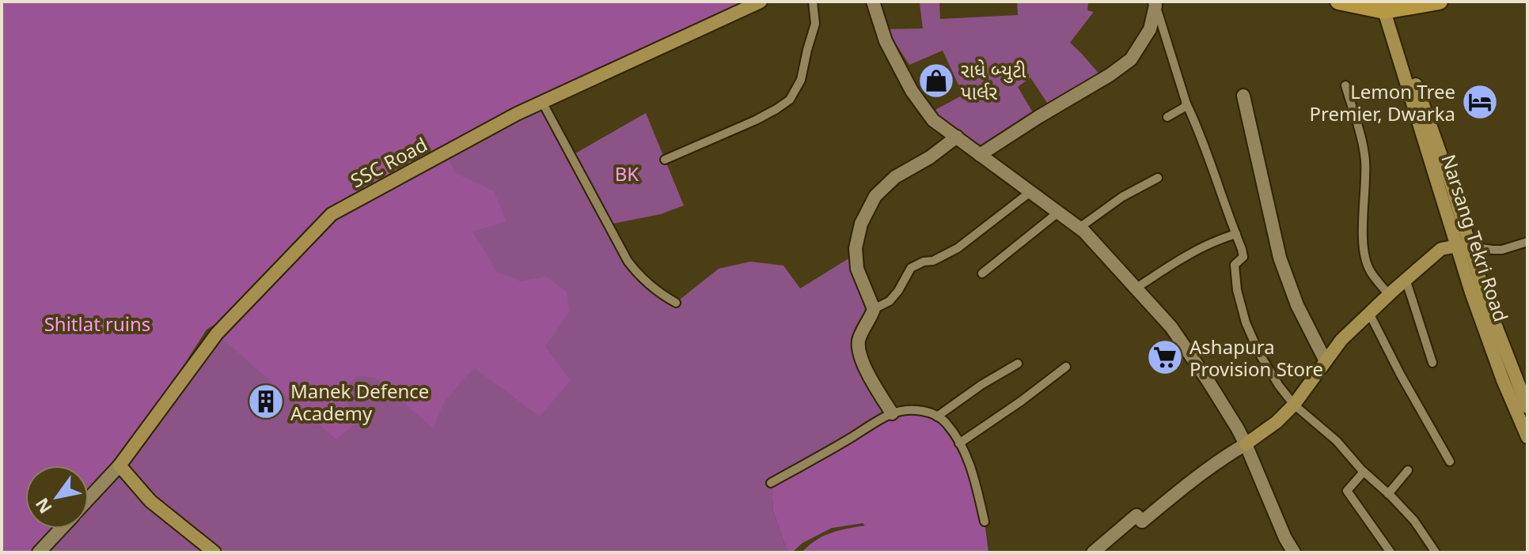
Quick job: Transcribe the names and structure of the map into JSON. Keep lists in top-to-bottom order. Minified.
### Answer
{"streets":{"street":["SSC Road","Narsang Tekri Road"]},"parks":["BK","Shitlat ruins"],"places":{"shop":["રાધે બ્યુટી પાર્લર"],"hotel":["Lemon Tree Premier, Dwarka"],"supermarket":["Ashapura Provision Store"],"building":["Manek Defence Academy"]},"north":"bottom left"}
